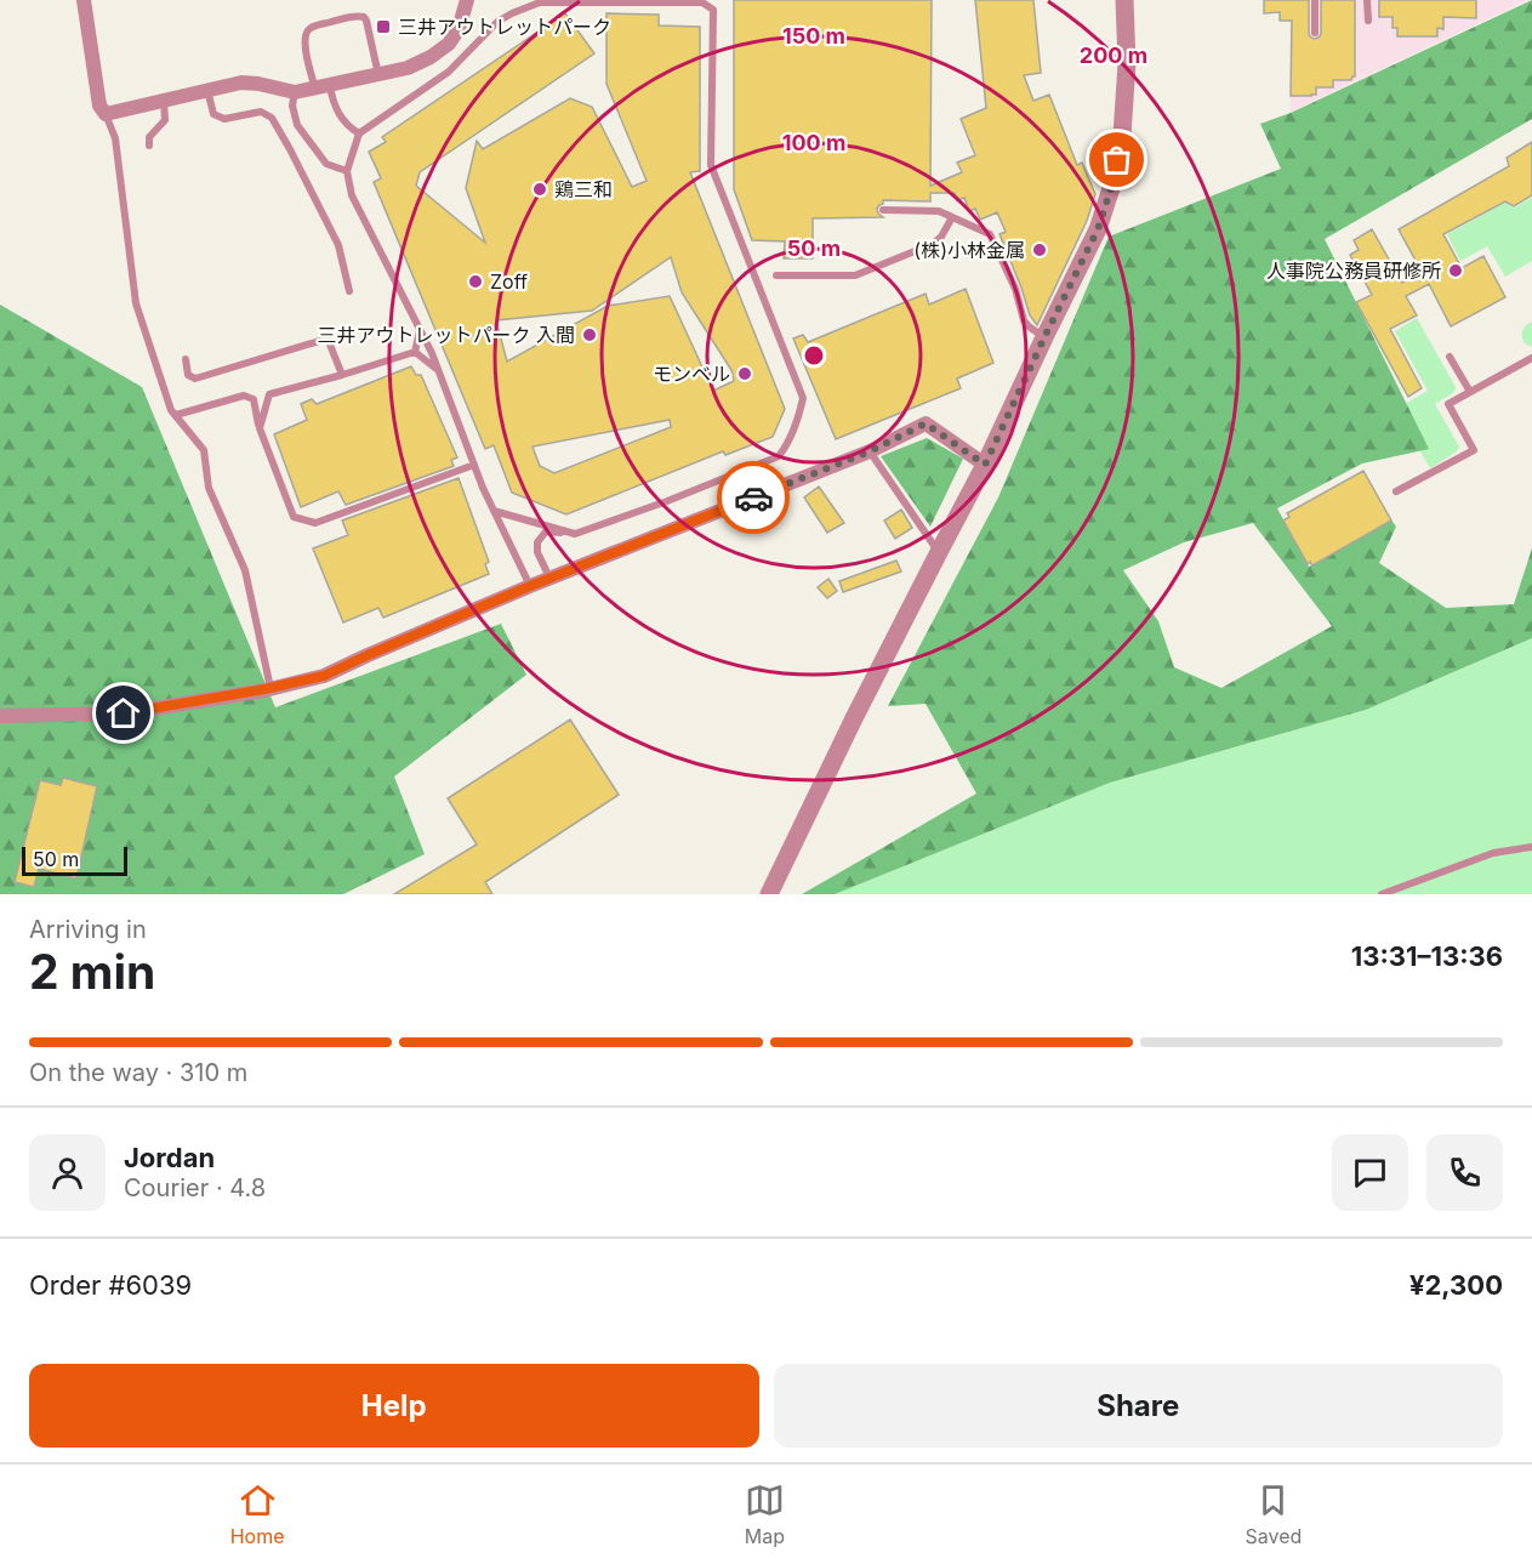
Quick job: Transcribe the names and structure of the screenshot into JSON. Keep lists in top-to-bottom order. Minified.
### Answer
{"places":{"transit":["三井アウトレットパーク"],"other":["鶏三和","(株)小林金属","人事院公務員研修所","Zoff","三井アウトレットパーク 入間","モンベル"]},"scale_bar":"50 m","page":{"scale":"50 m","heading":["2 min","Arriving in","13:31–13:36"],"panel":["Jordan","Courier · 4.8","Order #6039","¥2,300"],"bar":"On the way · 310 m","buttons":["Help","Share"],"tabs":["Home","Map","Saved"]},"rings":["150 m","200 m","100 m","50 m"]}
